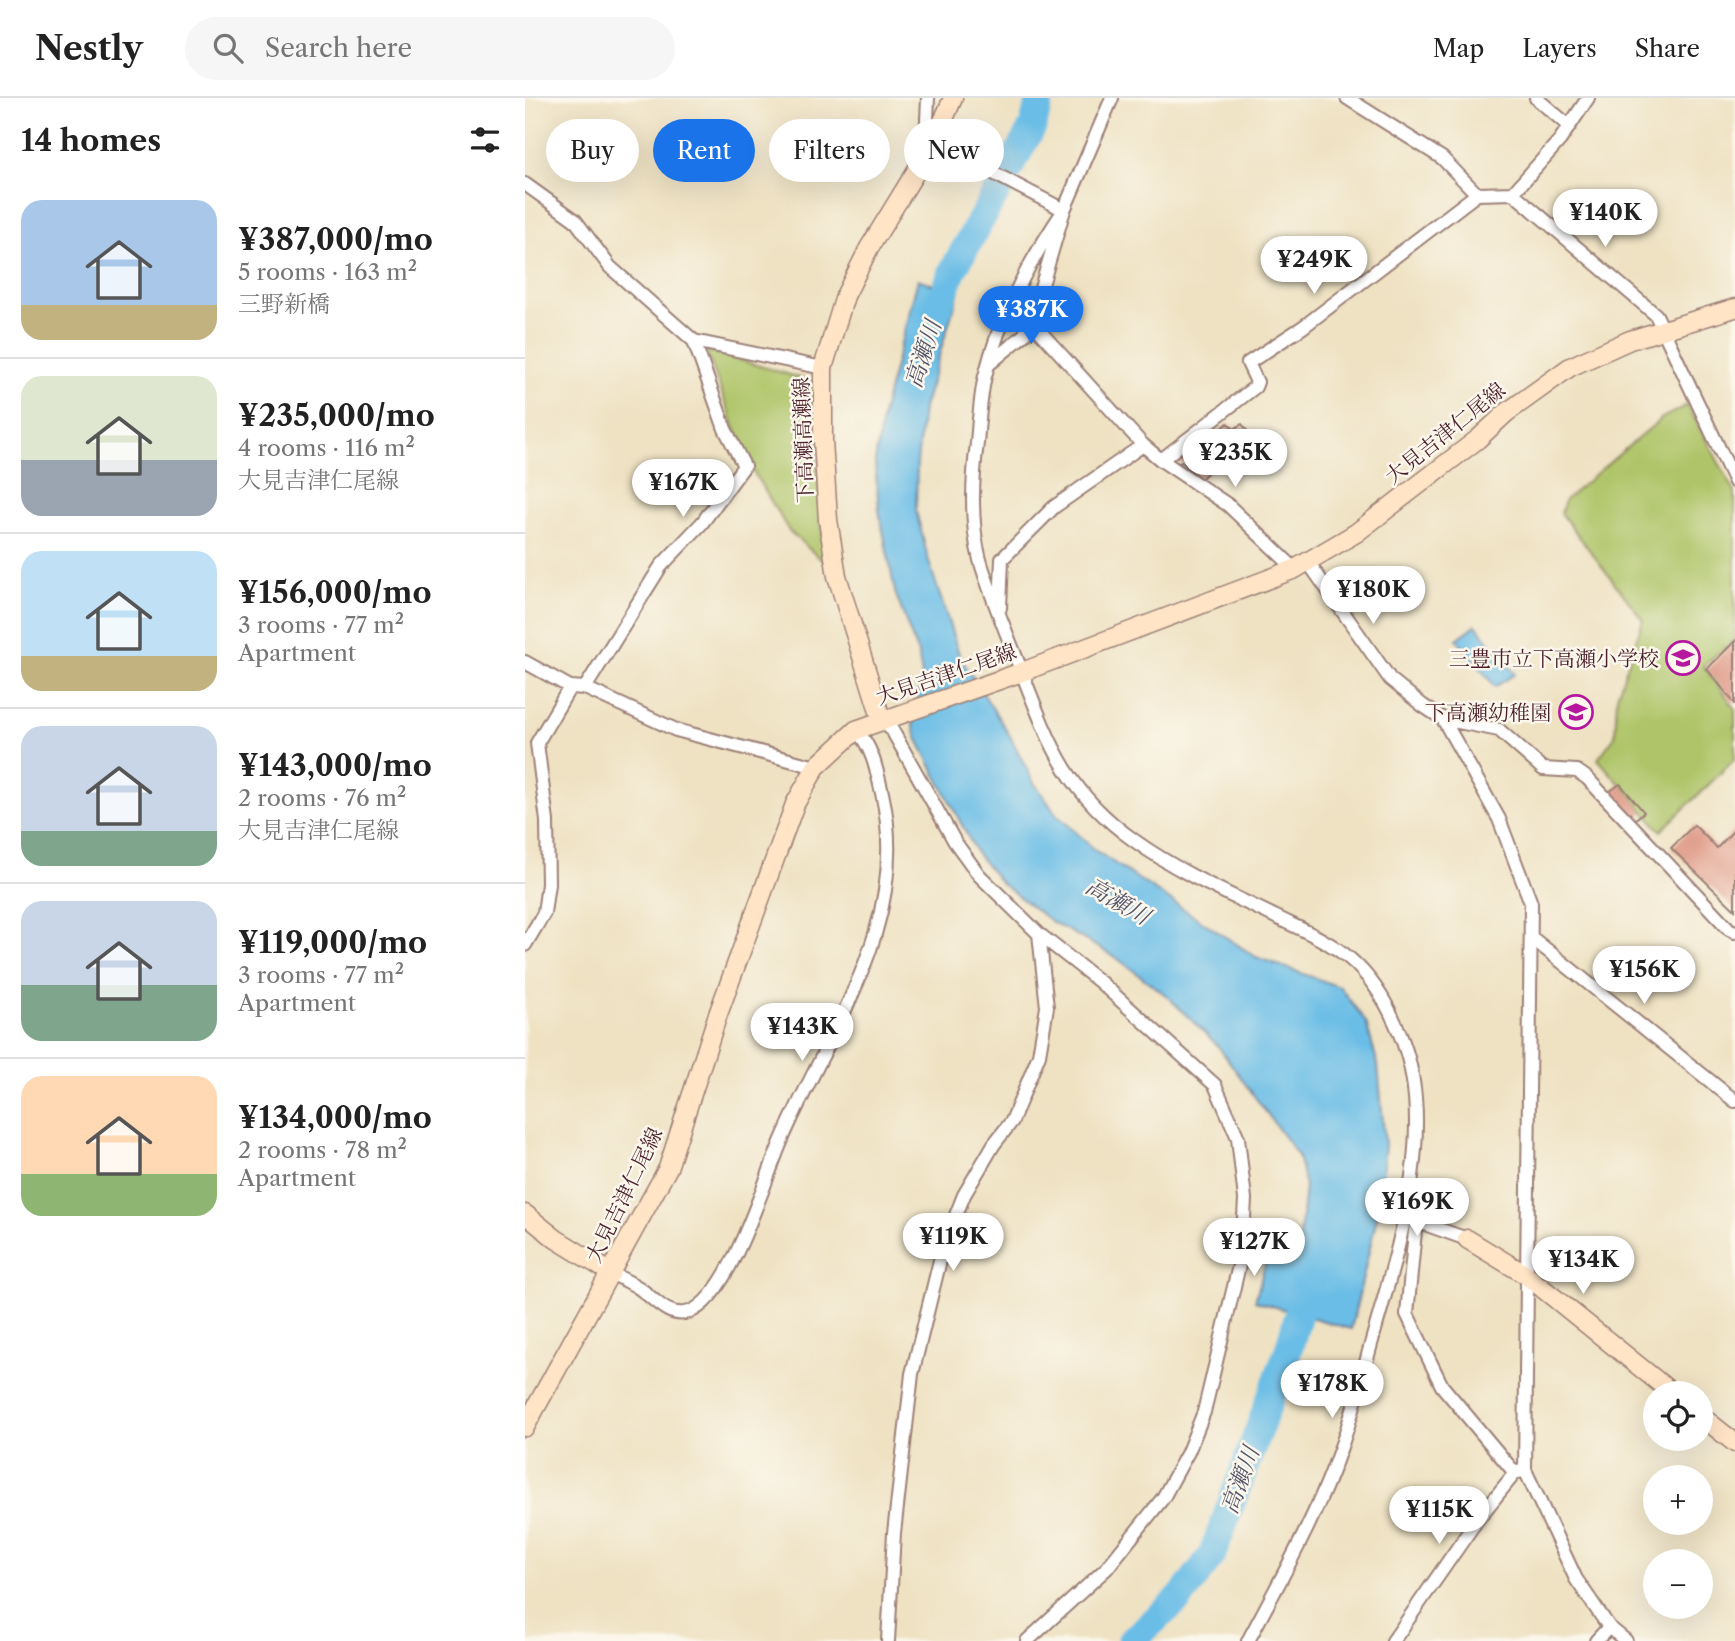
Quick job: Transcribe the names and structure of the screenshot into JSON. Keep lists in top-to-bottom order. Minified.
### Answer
{"streets":{"main road":["大見吉津仁尾線","下高瀬高瀬線"]},"crossings":[["大見吉津仁尾線","下高瀬高瀬線"]],"water":["高瀬川"],"places":{"school or university":["三豊市立下高瀬小学校","下高瀬幼稚園"]},"page":{"header":"Nestly","search":"Search here","nav":["Map","Layers","Share"],"heading":"14 homes","chip":["Buy","Rent","Filters","New"],"list":[{"name":"¥387,000/mo","note":"5 rooms · 163 m² · 三野新橋"},{"name":"¥235,000/mo","note":"4 rooms · 116 m² · 大見吉津仁尾線"},{"name":"¥156,000/mo","note":"3 rooms · 77 m² · Apartment"},{"name":"¥143,000/mo","note":"2 rooms · 76 m² · 大見吉津仁尾線"},{"name":"¥119,000/mo","note":"3 rooms · 77 m² · Apartment"},{"name":"¥134,000/mo","note":"2 rooms · 78 m² · Apartment"}],"price":["¥140K","¥249K","¥387K","¥235K","¥167K","¥180K","¥156K","¥143K","¥169K","¥119K","¥127K","¥134K","¥178K","¥115K"],"map_buttons":["+","−"]}}
